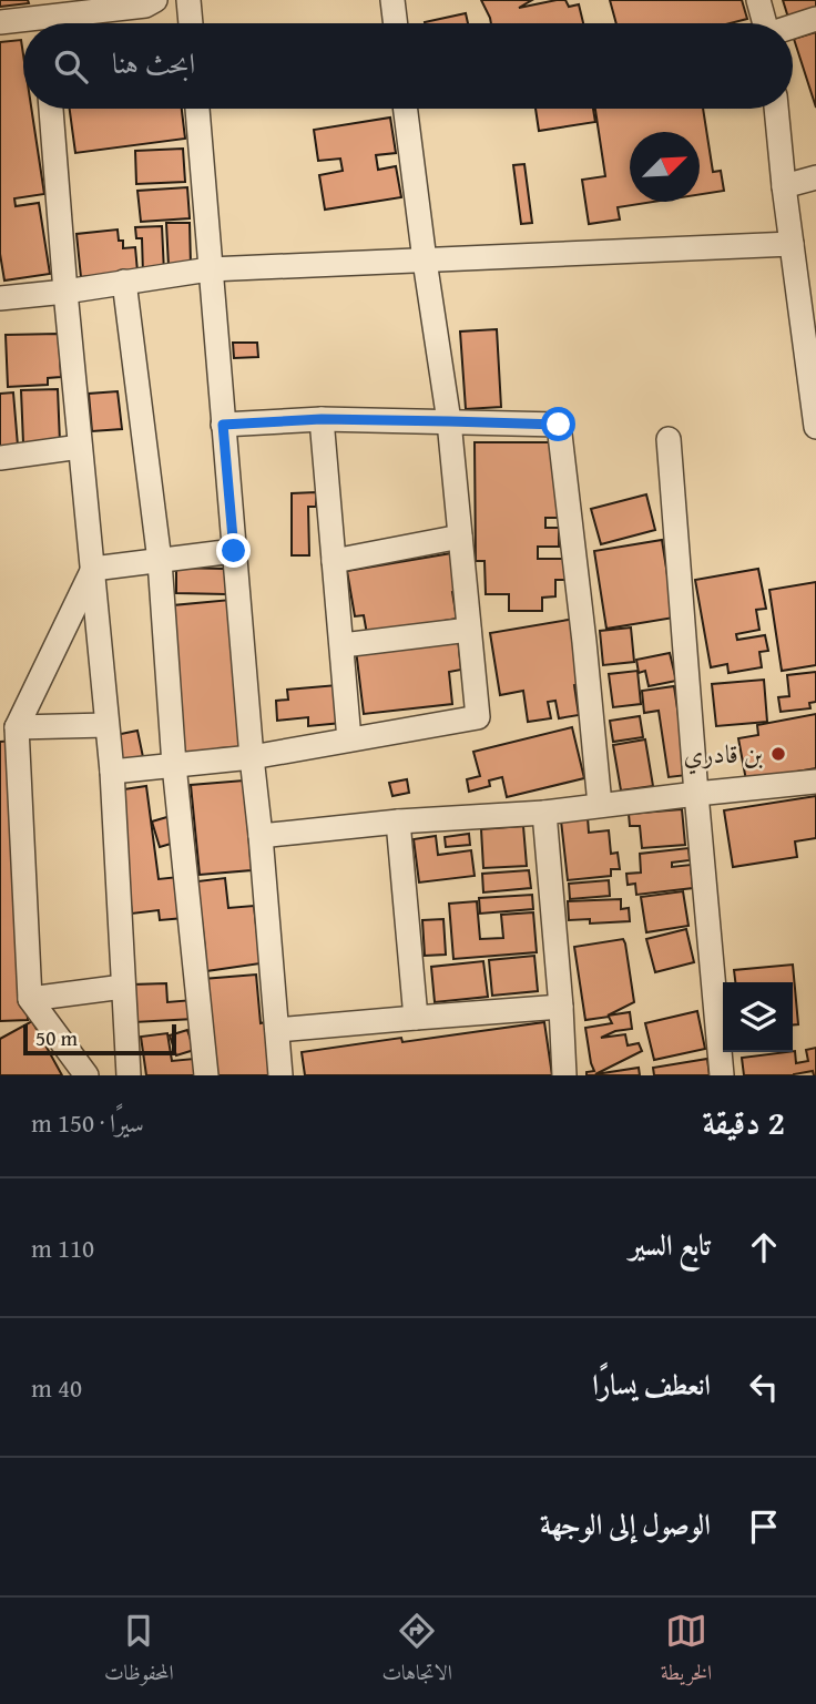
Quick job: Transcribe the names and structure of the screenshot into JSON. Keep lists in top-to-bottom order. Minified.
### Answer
{"places":["بن قادري"],"scale_bar":"50 m","north":"top right","page":{"search":"ابحث هنا","scale":"50 m","heading":["2 دقيقة","سيرًا · 150 m"],"list":[["تابع السير","110 m"],["انعطف يسارًا","40 m"],"الوصول إلى الوجهة"],"nav":["الخريطة","الاتجاهات","المحفوظات"]}}
